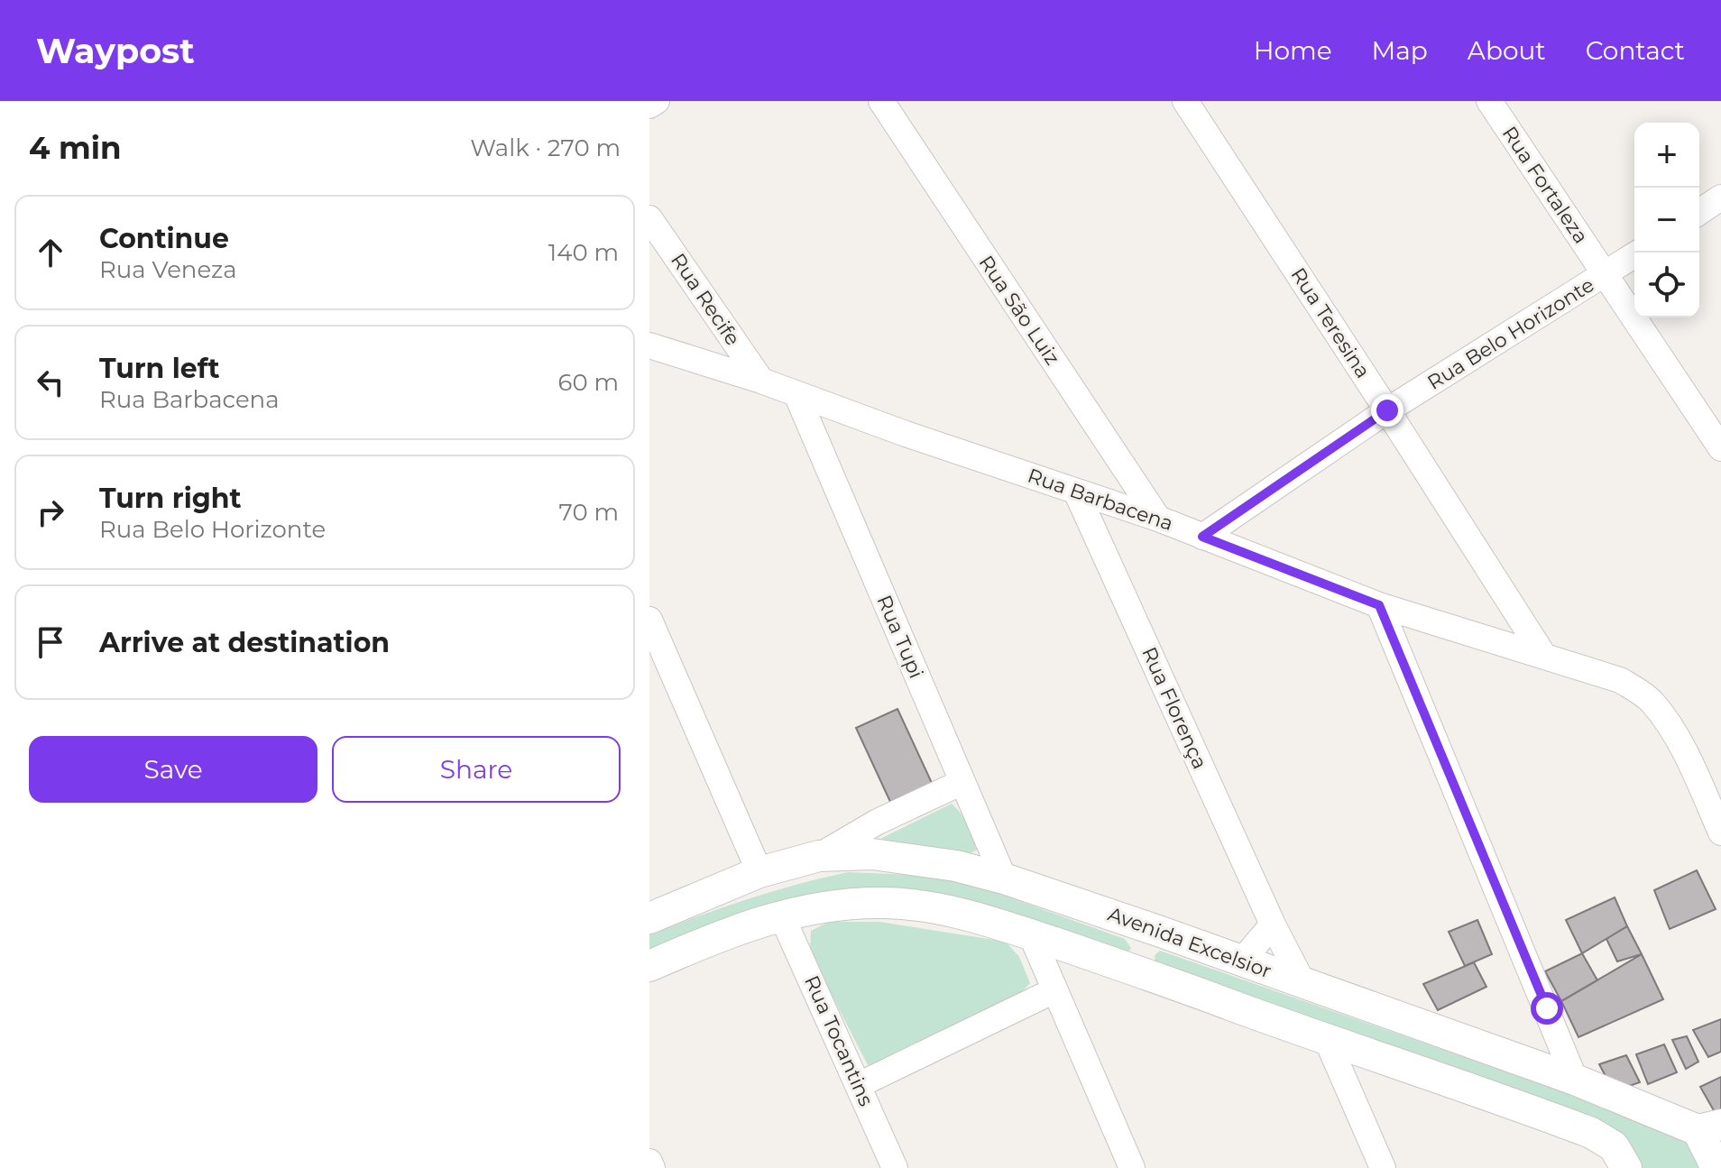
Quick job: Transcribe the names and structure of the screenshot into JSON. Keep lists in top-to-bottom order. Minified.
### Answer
{"streets":{"street":["Rua Fortaleza","Rua Recife","Rua São Luiz","Rua Teresina","Rua Belo Horizonte","Rua Barbacena","Rua Tupi","Rua Florença","Avenida Excelsior","Rua Tocantins"]},"crossings":[["Rua Fortaleza","Rua Belo Horizonte"],["Rua Recife","Rua Barbacena"],["Rua São Luiz","Rua Barbacena"],["Rua Teresina","Rua Belo Horizonte"],["Rua Teresina","Rua Barbacena"],["Rua Belo Horizonte","Rua Barbacena"],["Rua Barbacena","Rua Tupi"],["Rua Barbacena","Rua Florença"],["Rua Tupi","Avenida Excelsior"],["Rua Florença","Avenida Excelsior"]],"page":{"header":"Waypost","nav":["Home","Map","About","Contact"],"heading":["4 min","Walk · 270 m"],"map_buttons":["+","−"],"list":[["Continue","Rua Veneza","140 m"],["Turn left","Rua Barbacena","60 m"],["Turn right","Rua Belo Horizonte","70 m"],"Arrive at destination"],"buttons":["Save","Share"]}}
